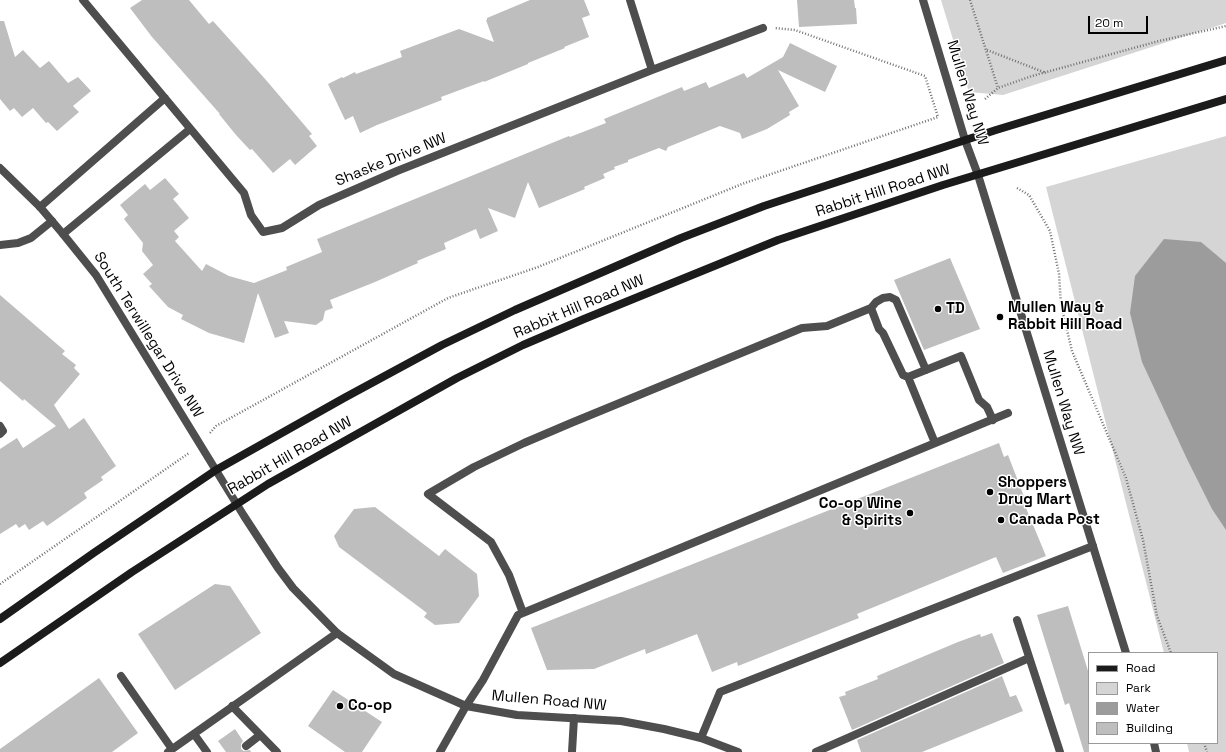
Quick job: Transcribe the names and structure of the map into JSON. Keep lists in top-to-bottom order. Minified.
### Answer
{"streets":{"main road":["Rabbit Hill Road NW"],"street":["Mullen Way NW","Shaske Drive NW","South Terwillegar Drive NW","Mullen Road NW"]},"crossings":[["Mullen Way NW","Rabbit Hill Road NW"],["Rabbit Hill Road NW","South Terwillegar Drive NW"],["Rabbit Hill Road NW","Mullen Road NW"],["South Terwillegar Drive NW","Mullen Road NW"]],"places":["TD","Mullen Way & Rabbit Hill Road","Shoppers Drug Mart","Co-op Wine & Spirits","Canada Post","Co-op"],"legend":["Road","Park","Water","Building"],"scale_bar":"20 m"}
